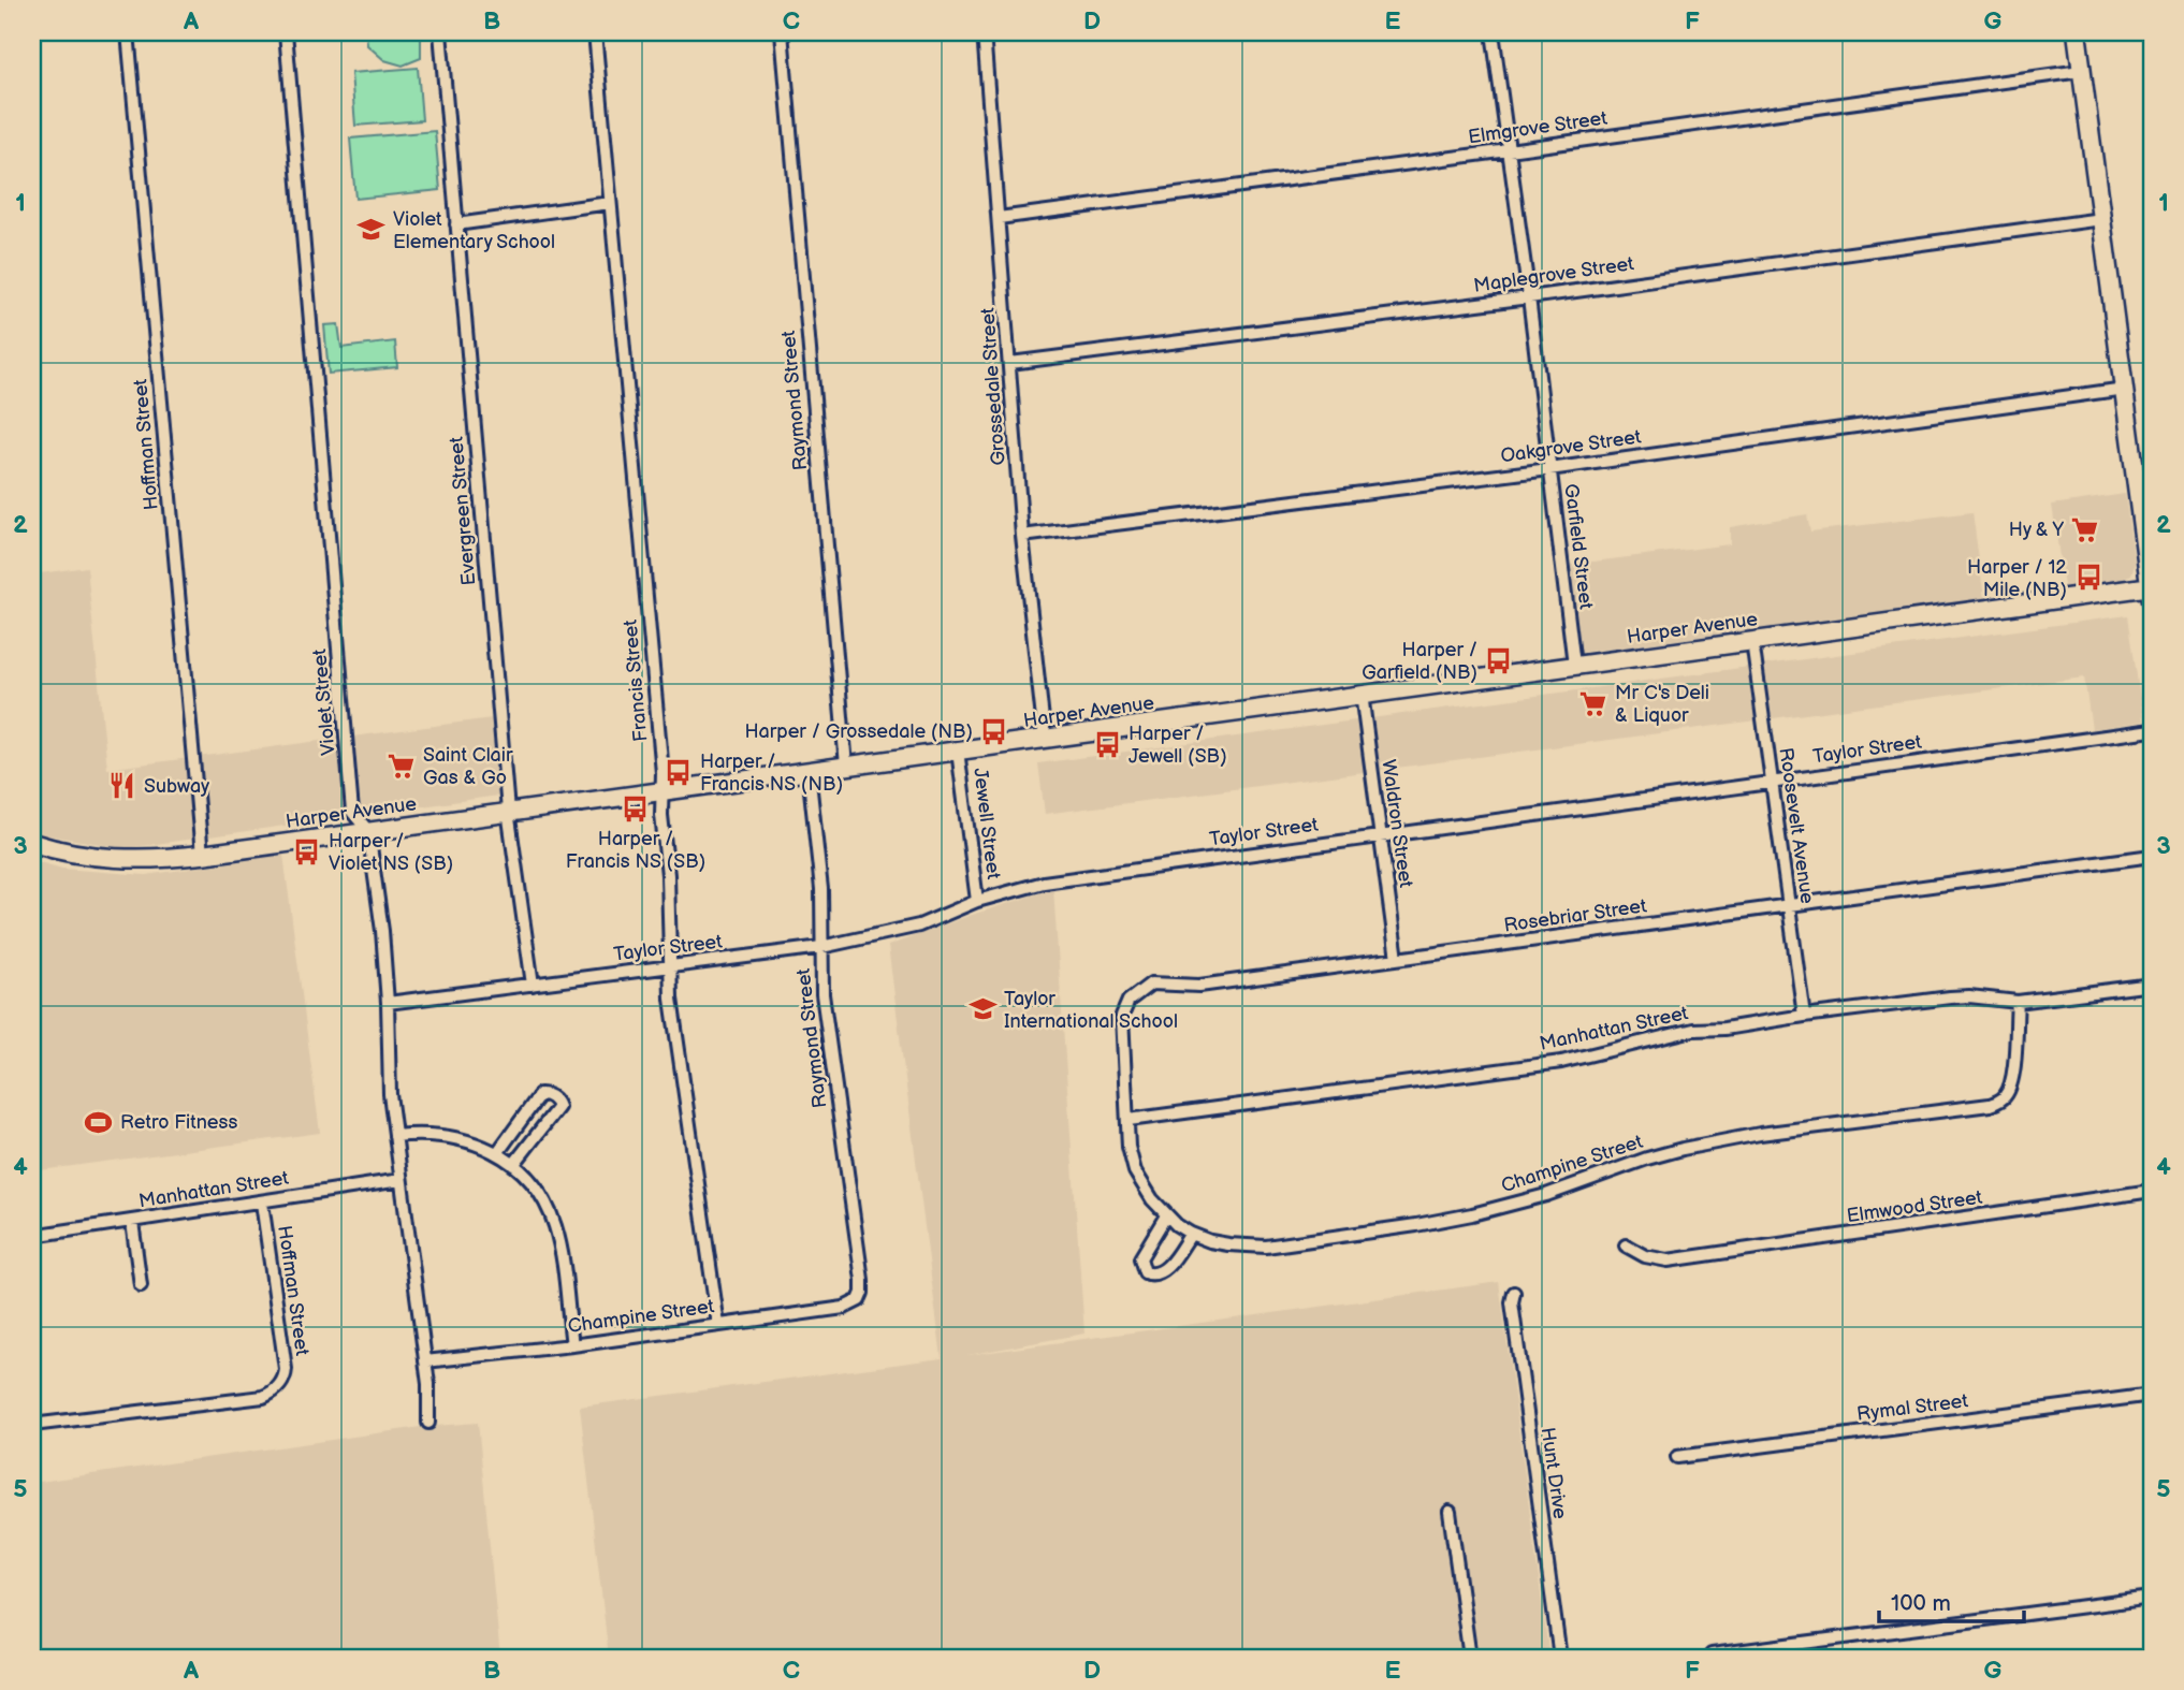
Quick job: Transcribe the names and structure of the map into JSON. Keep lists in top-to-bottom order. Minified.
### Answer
{"streets":{"main road":["Harper Avenue"],"street":["Elmgrove Street","Maplegrove Street","Grossedale Street","Raymond Street","Hoffman Street","Oakgrove Street","Evergreen Street","Garfield Street","Francis Street","Violet Street","Taylor Street","Jewell Street","Waldron Street","Roosevelt Avenue","Rosebriar Street","Manhattan Street","Champine Street","Elmwood Street","Rymal Street","Hunt Drive"]},"crossings":[["Elmgrove Street","Grossedale Street"],["Elmgrove Street","Garfield Street"],["Maplegrove Street","Grossedale Street"],["Maplegrove Street","Garfield Street"],["Grossedale Street","Oakgrove Street"],["Grossedale Street","Harper Avenue"],["Raymond Street","Harper Avenue"],["Raymond Street","Taylor Street"],["Raymond Street","Champine Street"],["Hoffman Street","Harper Avenue"],["Hoffman Street","Manhattan Street"],["Oakgrove Street","Garfield Street"],["Evergreen Street","Harper Avenue"],["Evergreen Street","Taylor Street"],["Garfield Street","Harper Avenue"],["Harper Avenue","Francis Street"],["Harper Avenue","Violet Street"],["Harper Avenue","Jewell Street"],["Harper Avenue","Waldron Street"],["Harper Avenue","Roosevelt Avenue"],["Francis Street","Taylor Street"],["Francis Street","Champine Street"],["Violet Street","Taylor Street"],["Violet Street","Manhattan Street"],["Violet Street","Champine Street"],["Taylor Street","Jewell Street"],["Taylor Street","Waldron Street"],["Taylor Street","Roosevelt Avenue"],["Waldron Street","Rosebriar Street"],["Roosevelt Avenue","Rosebriar Street"],["Roosevelt Avenue","Manhattan Street"],["Rosebriar Street","Manhattan Street"],["Rosebriar Street","Champine Street"],["Manhattan Street","Champine Street"]],"places":{"school or university":["Violet Elementary School","Taylor International School"],"supermarket":["Hy & Y","Mr C's Deli & Liquor","Saint Clair Gas & Go"],"bus stop":["Harper / 12 Mile (NB)","Harper / Garfield (NB)","Harper / Grossedale (NB)","Harper / Jewell (SB)","Harper / Francis NS (NB)","Harper / Francis NS (SB)","Harper / Violet NS (SB)"],"restaurant":["Subway"],"sports":["Retro Fitness"]},"scale_bar":"100 m","grid":{"columns":["A","B","C","D","E","F","G"],"rows":["1","2","3","4","5"]}}
